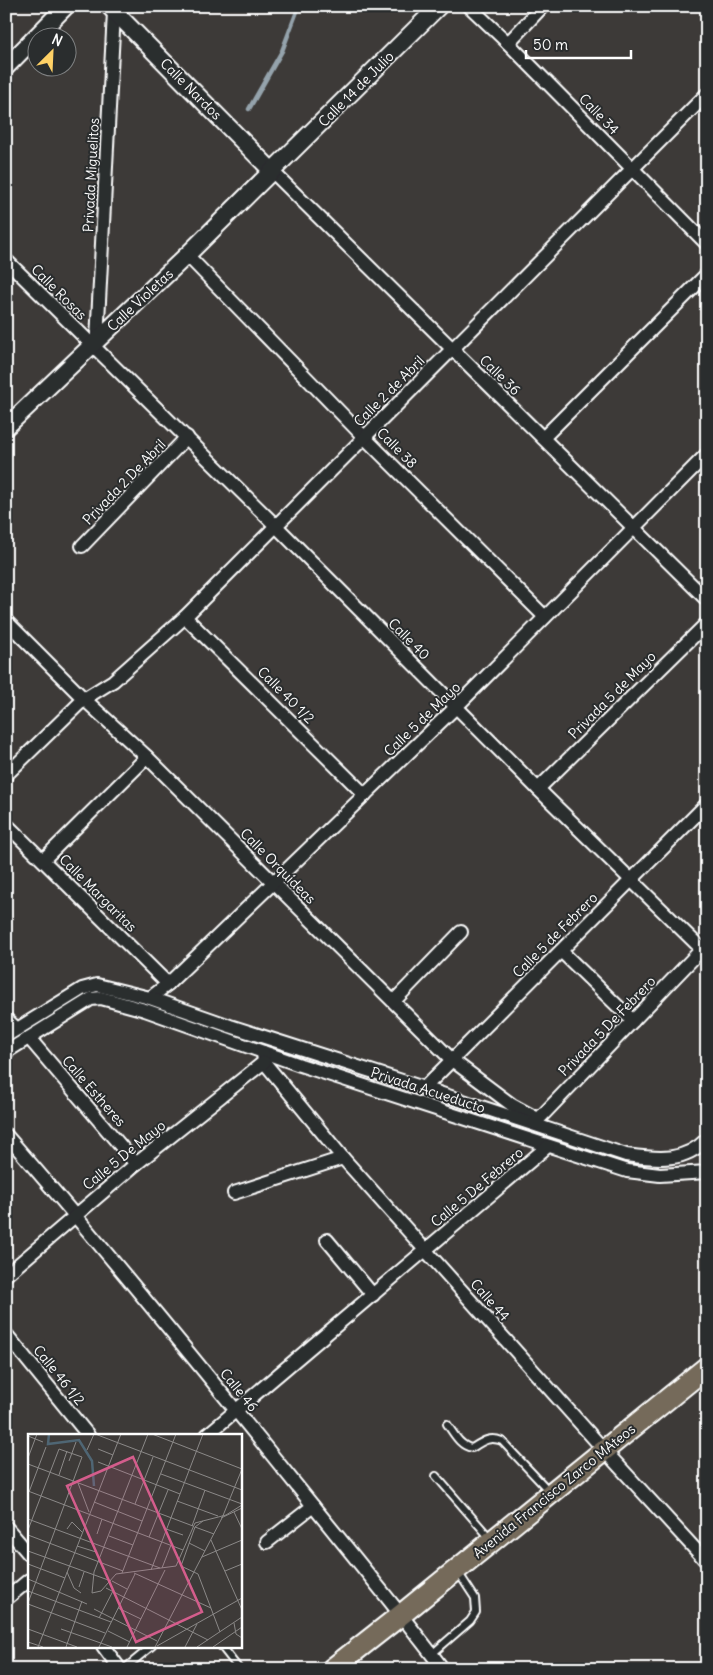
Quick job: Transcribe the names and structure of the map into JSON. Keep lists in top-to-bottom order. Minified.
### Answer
{"streets":{"main road":["Avenida Francisco Zarco MAteos"],"street":["Calle Nardos","Calle 14 de Julio","Calle 34","Privada Miguelitos","Calle Rosas","Calle Violetas","Calle 36","Calle 2 de Abril","Calle 38","Privada 2 De Abril","Calle 40","Calle 40 1/2","Privada 5 de Mayo","Calle 5 de Mayo","Calle Orquídeas","Calle Margaritas","Calle 5 de Febrero","Privada 5 De Febrero","Privada Acueducto","Calle Estheres","Calle 5 De Mayo","Calle 5 De Febrero","Calle 44","Calle 46 1/2","Calle 46"]},"crossings":[["Calle Nardos","Calle 14 de Julio"],["Calle Nardos","Privada Miguelitos"],["Calle Nardos","Calle Violetas"],["Calle Nardos","Calle 36"],["Calle 14 de Julio","Calle Violetas"],["Calle 14 de Julio","Calle 36"],["Calle 34","Calle 2 de Abril"],["Privada Miguelitos","Calle Rosas"],["Privada Miguelitos","Calle Violetas"],["Privada Miguelitos","Calle 40"],["Calle Rosas","Calle Violetas"],["Calle Rosas","Calle 40"],["Calle Violetas","Calle 36"],["Calle Violetas","Calle 38"],["Calle Violetas","Calle 40"],["Calle 36","Calle 2 de Abril"],["Calle 36","Calle 5 de Mayo"],["Calle 2 de Abril","Calle 38"],["Calle 2 de Abril","Calle 40"],["Calle 2 de Abril","Calle 40 1/2"],["Calle 2 de Abril","Calle Orquídeas"],["Calle 38","Calle 5 de Mayo"],["Privada 2 De Abril","Calle 40"],["Calle 40","Privada 5 de Mayo"],["Calle 40","Calle 5 de Mayo"],["Calle 40","Calle 5 de Febrero"],["Calle 40","Privada 5 De Febrero"],["Calle 40 1/2","Calle 5 de Mayo"],["Calle 5 de Mayo","Calle Orquídeas"],["Calle 5 de Mayo","Calle Margaritas"],["Calle 5 de Mayo","Privada Acueducto"],["Calle Orquídeas","Calle 5 de Febrero"],["Calle Orquídeas","Privada 5 De Febrero"],["Calle Orquídeas","Privada Acueducto"],["Calle 5 de Febrero","Privada Acueducto"],["Privada 5 De Febrero","Privada Acueducto"],["Privada Acueducto","Calle Estheres"],["Privada Acueducto","Calle 5 De Mayo"],["Privada Acueducto","Calle 5 De Febrero"],["Privada Acueducto","Calle 44"],["Calle Estheres","Calle 5 De Mayo"],["Calle 5 De Mayo","Calle 44"],["Calle 5 De Mayo","Calle 46"],["Calle 5 De Febrero","Calle 44"],["Calle 5 De Febrero","Calle 46"],["Calle 44","Avenida Francisco Zarco MAteos"],["Calle 46","Avenida Francisco Zarco MAteos"]],"scale_bar":"50 m","north":"top right"}
